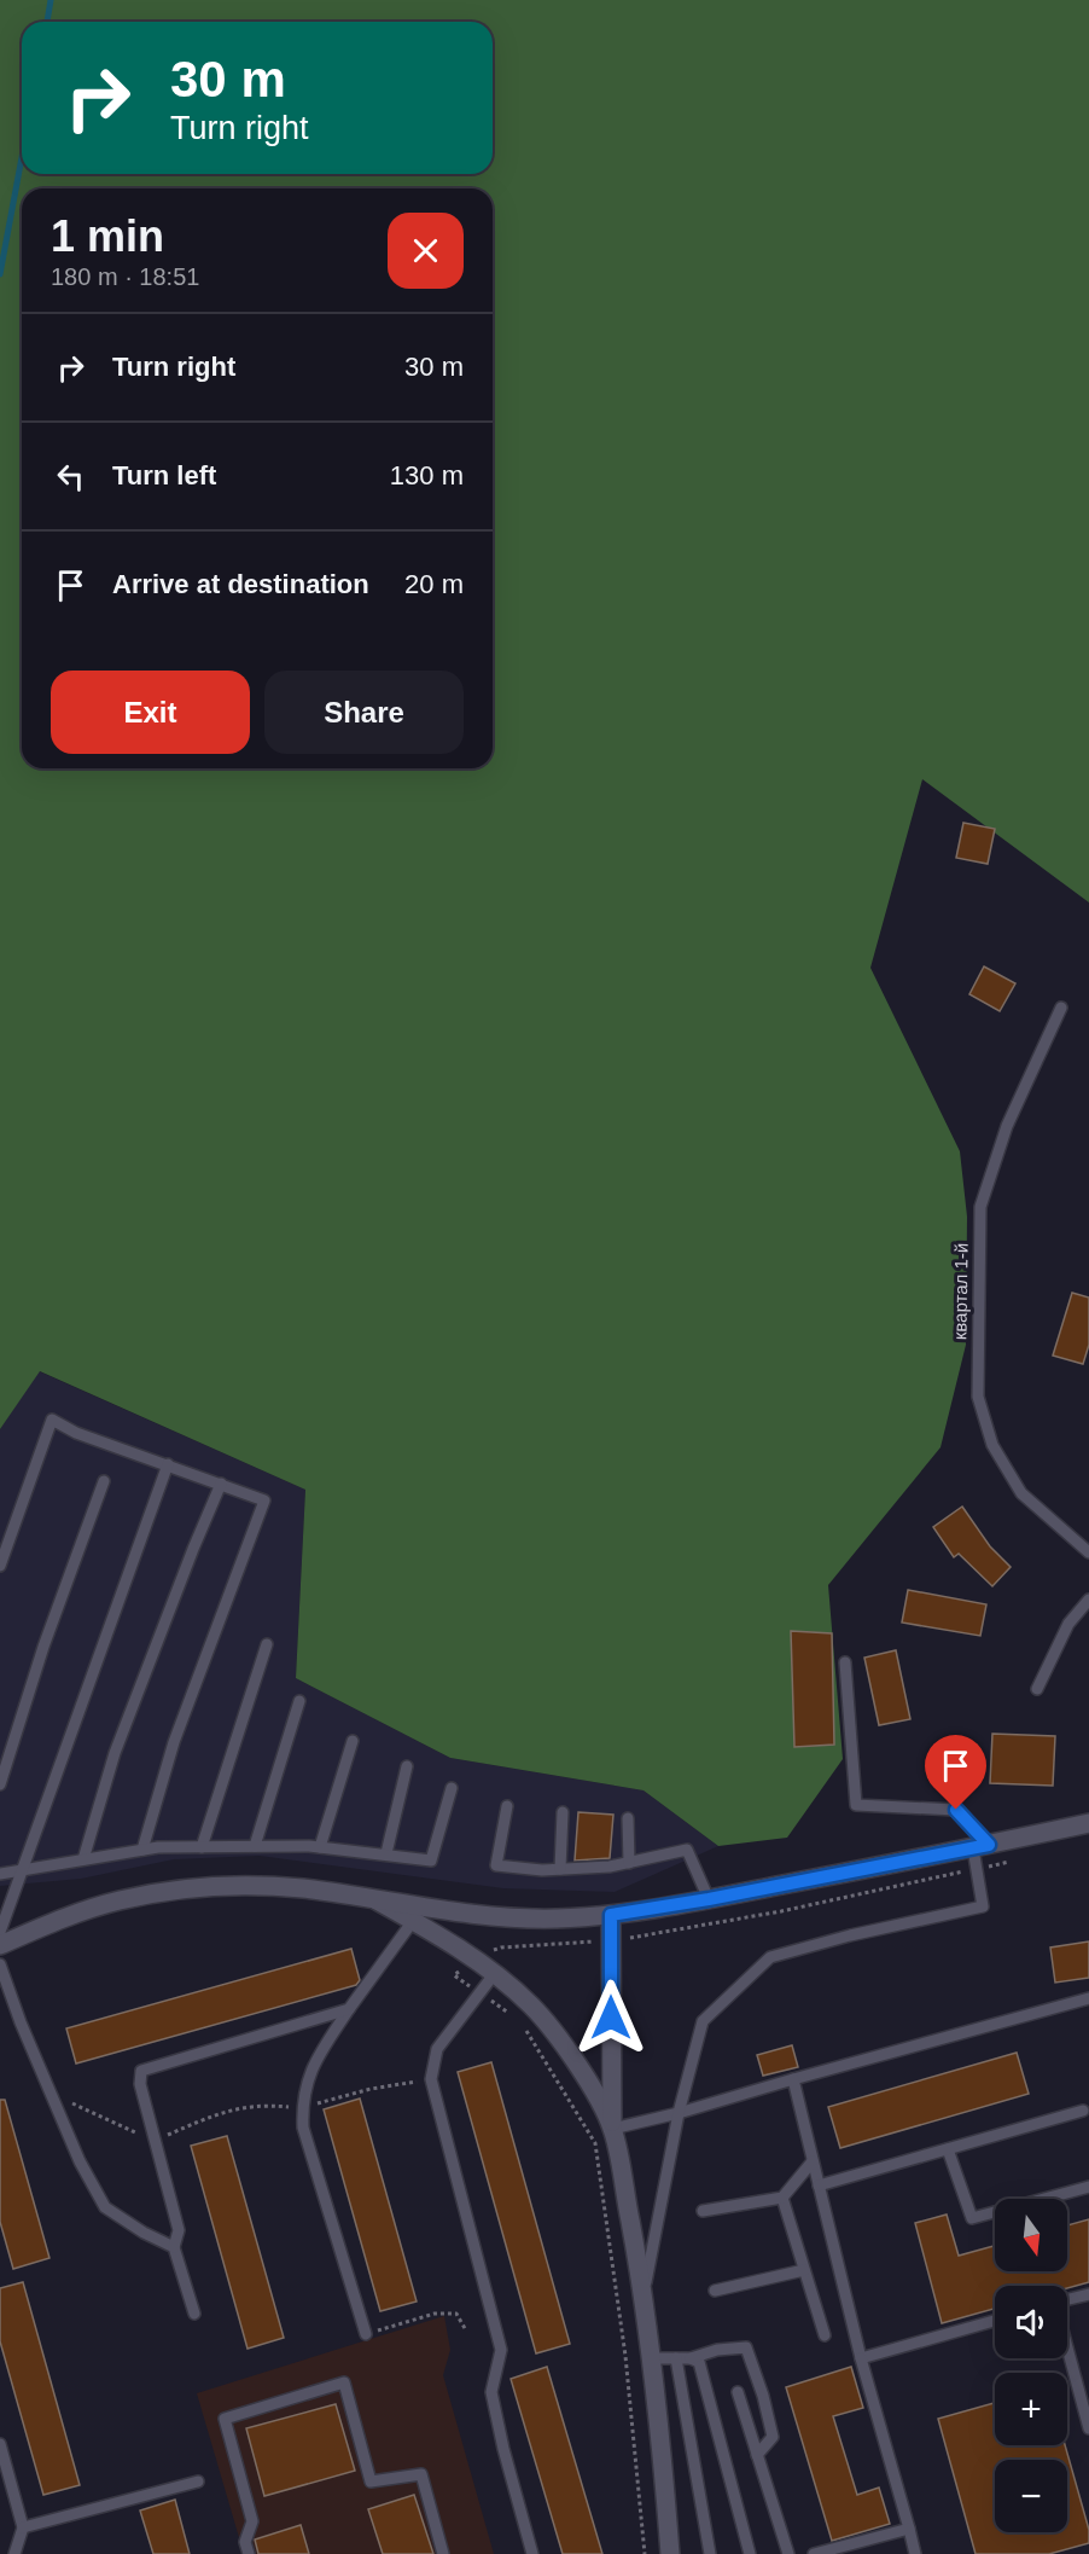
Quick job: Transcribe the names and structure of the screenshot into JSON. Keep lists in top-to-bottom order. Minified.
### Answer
{"streets":{"lane":["квартал 1-й"]},"north":"bottom","page":{"turn":["30 m","Turn right"],"heading":["1 min","180 m · 18:51"],"list":[{"name":"Turn right","value":"30 m"},{"name":"Turn left","value":"130 m"},{"name":"Arrive at destination","value":"20 m"}],"buttons":["Exit","Share"],"map_buttons":["+","−"]}}
